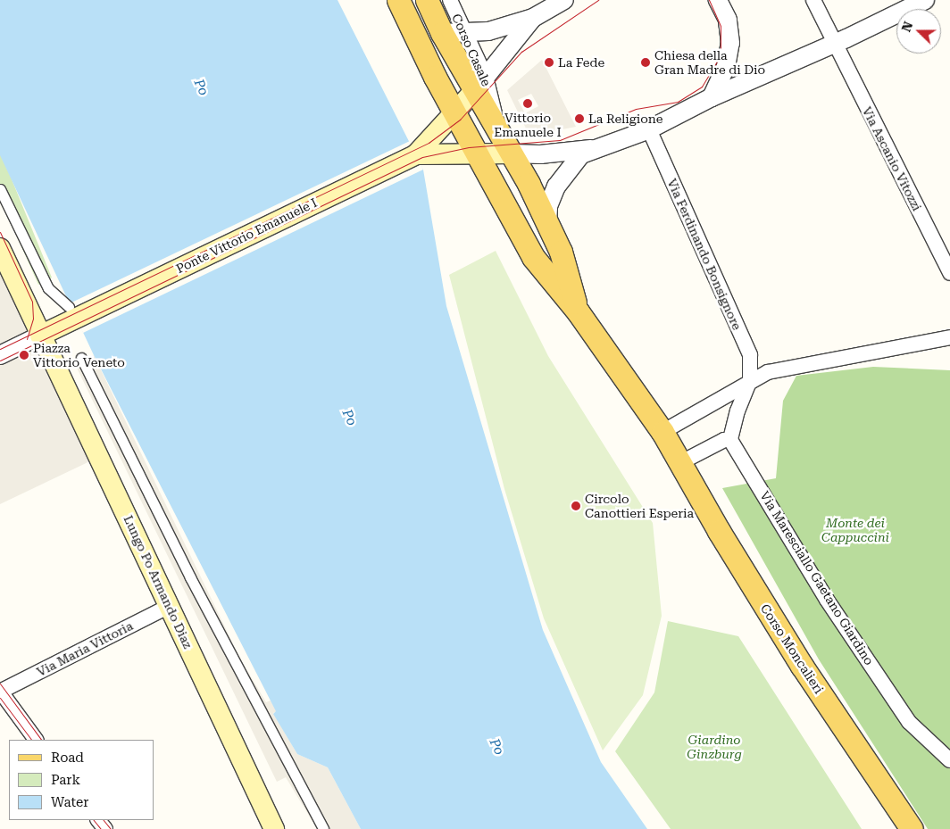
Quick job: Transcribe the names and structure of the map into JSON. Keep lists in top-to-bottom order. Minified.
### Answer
{"streets":{"main road":["Ponte Vittorio Emanuele I","Lungo Po Armando Diaz","Corso Moncalieri"],"street":["Corso Casale","Via Ascanio Vitozzi","Via Ferdinando Bonsignore","Via Maresciallo Gaetano Giardino","Via Maria Vittoria"]},"crossings":[["Corso Casale","Corso Moncalieri"],["Lungo Po Armando Diaz","Via Maria Vittoria"]],"water":["Po"],"parks":["Monte dei Cappuccini","Giardino Ginzburg"],"places":["La Fede","Chiesa della Gran Madre di Dio","Vittorio Emanuele I","La Religione","Piazza Vittorio Veneto","Circolo Canottieri Esperia"],"legend":["Road","Park","Water"],"north":"left"}
